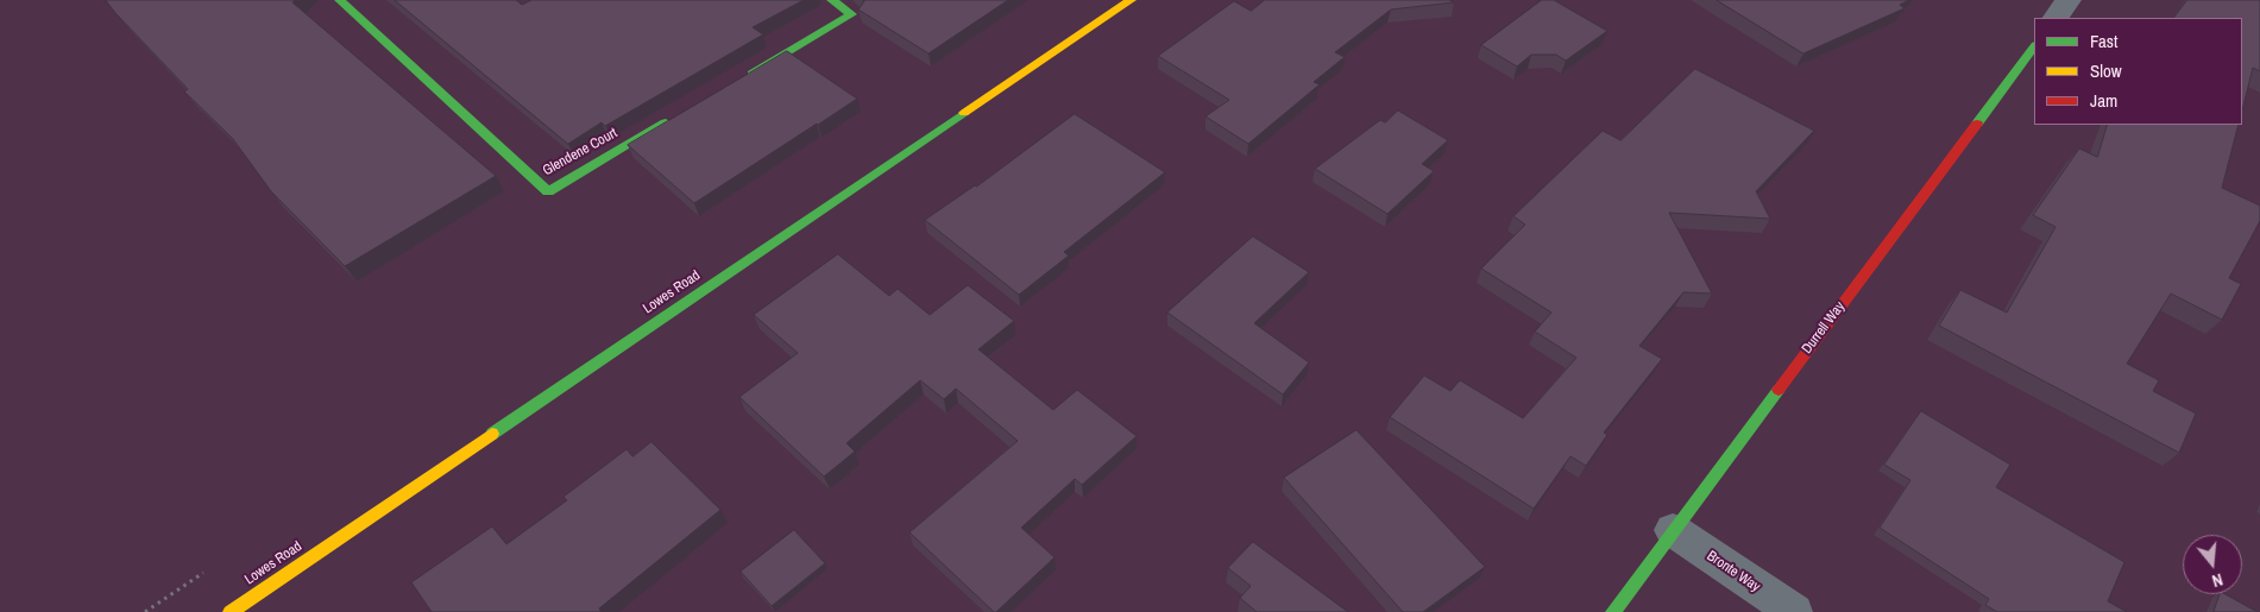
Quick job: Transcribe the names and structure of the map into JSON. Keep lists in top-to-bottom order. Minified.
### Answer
{"streets":{"street":["Glendene Court","Lowes Road","Durrell Way","Bronte Way"]},"crossings":[["Durrell Way","Bronte Way"]],"legend":["Fast","Slow","Jam"],"north":"bottom"}
